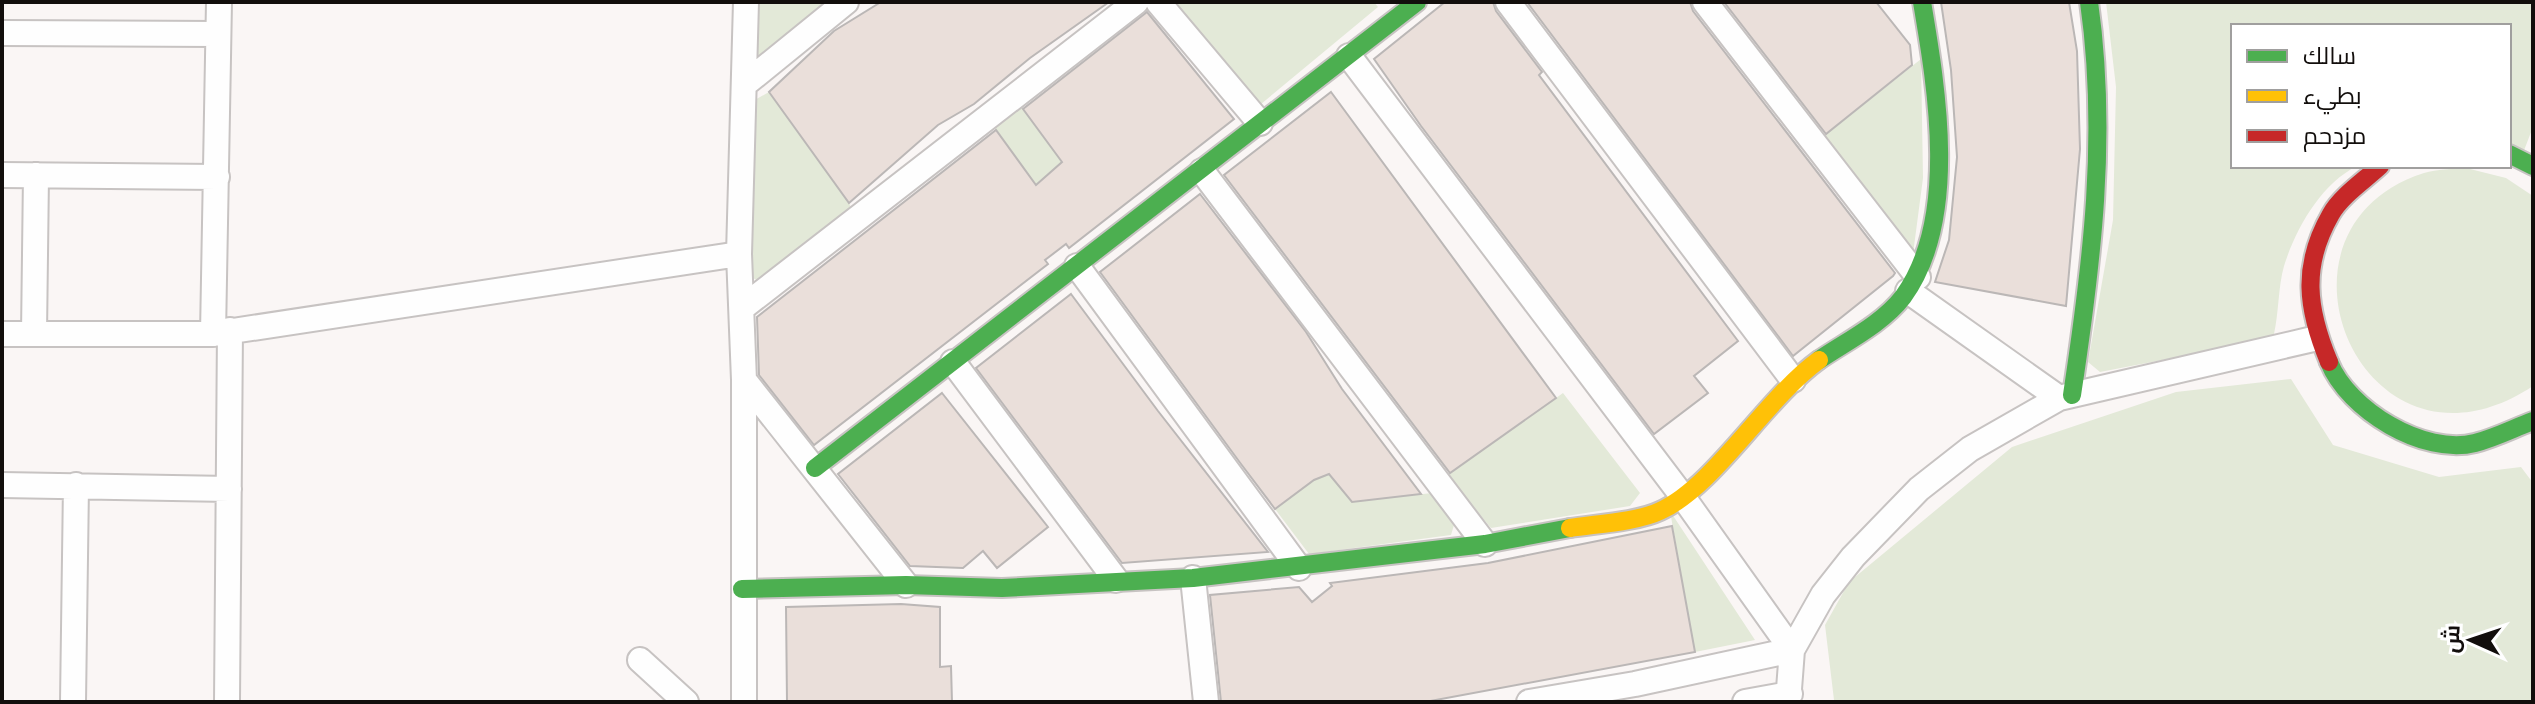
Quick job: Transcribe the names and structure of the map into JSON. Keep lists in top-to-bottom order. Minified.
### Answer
{"legend":["سالك","بطيء","مزدحم"],"north":"left"}
